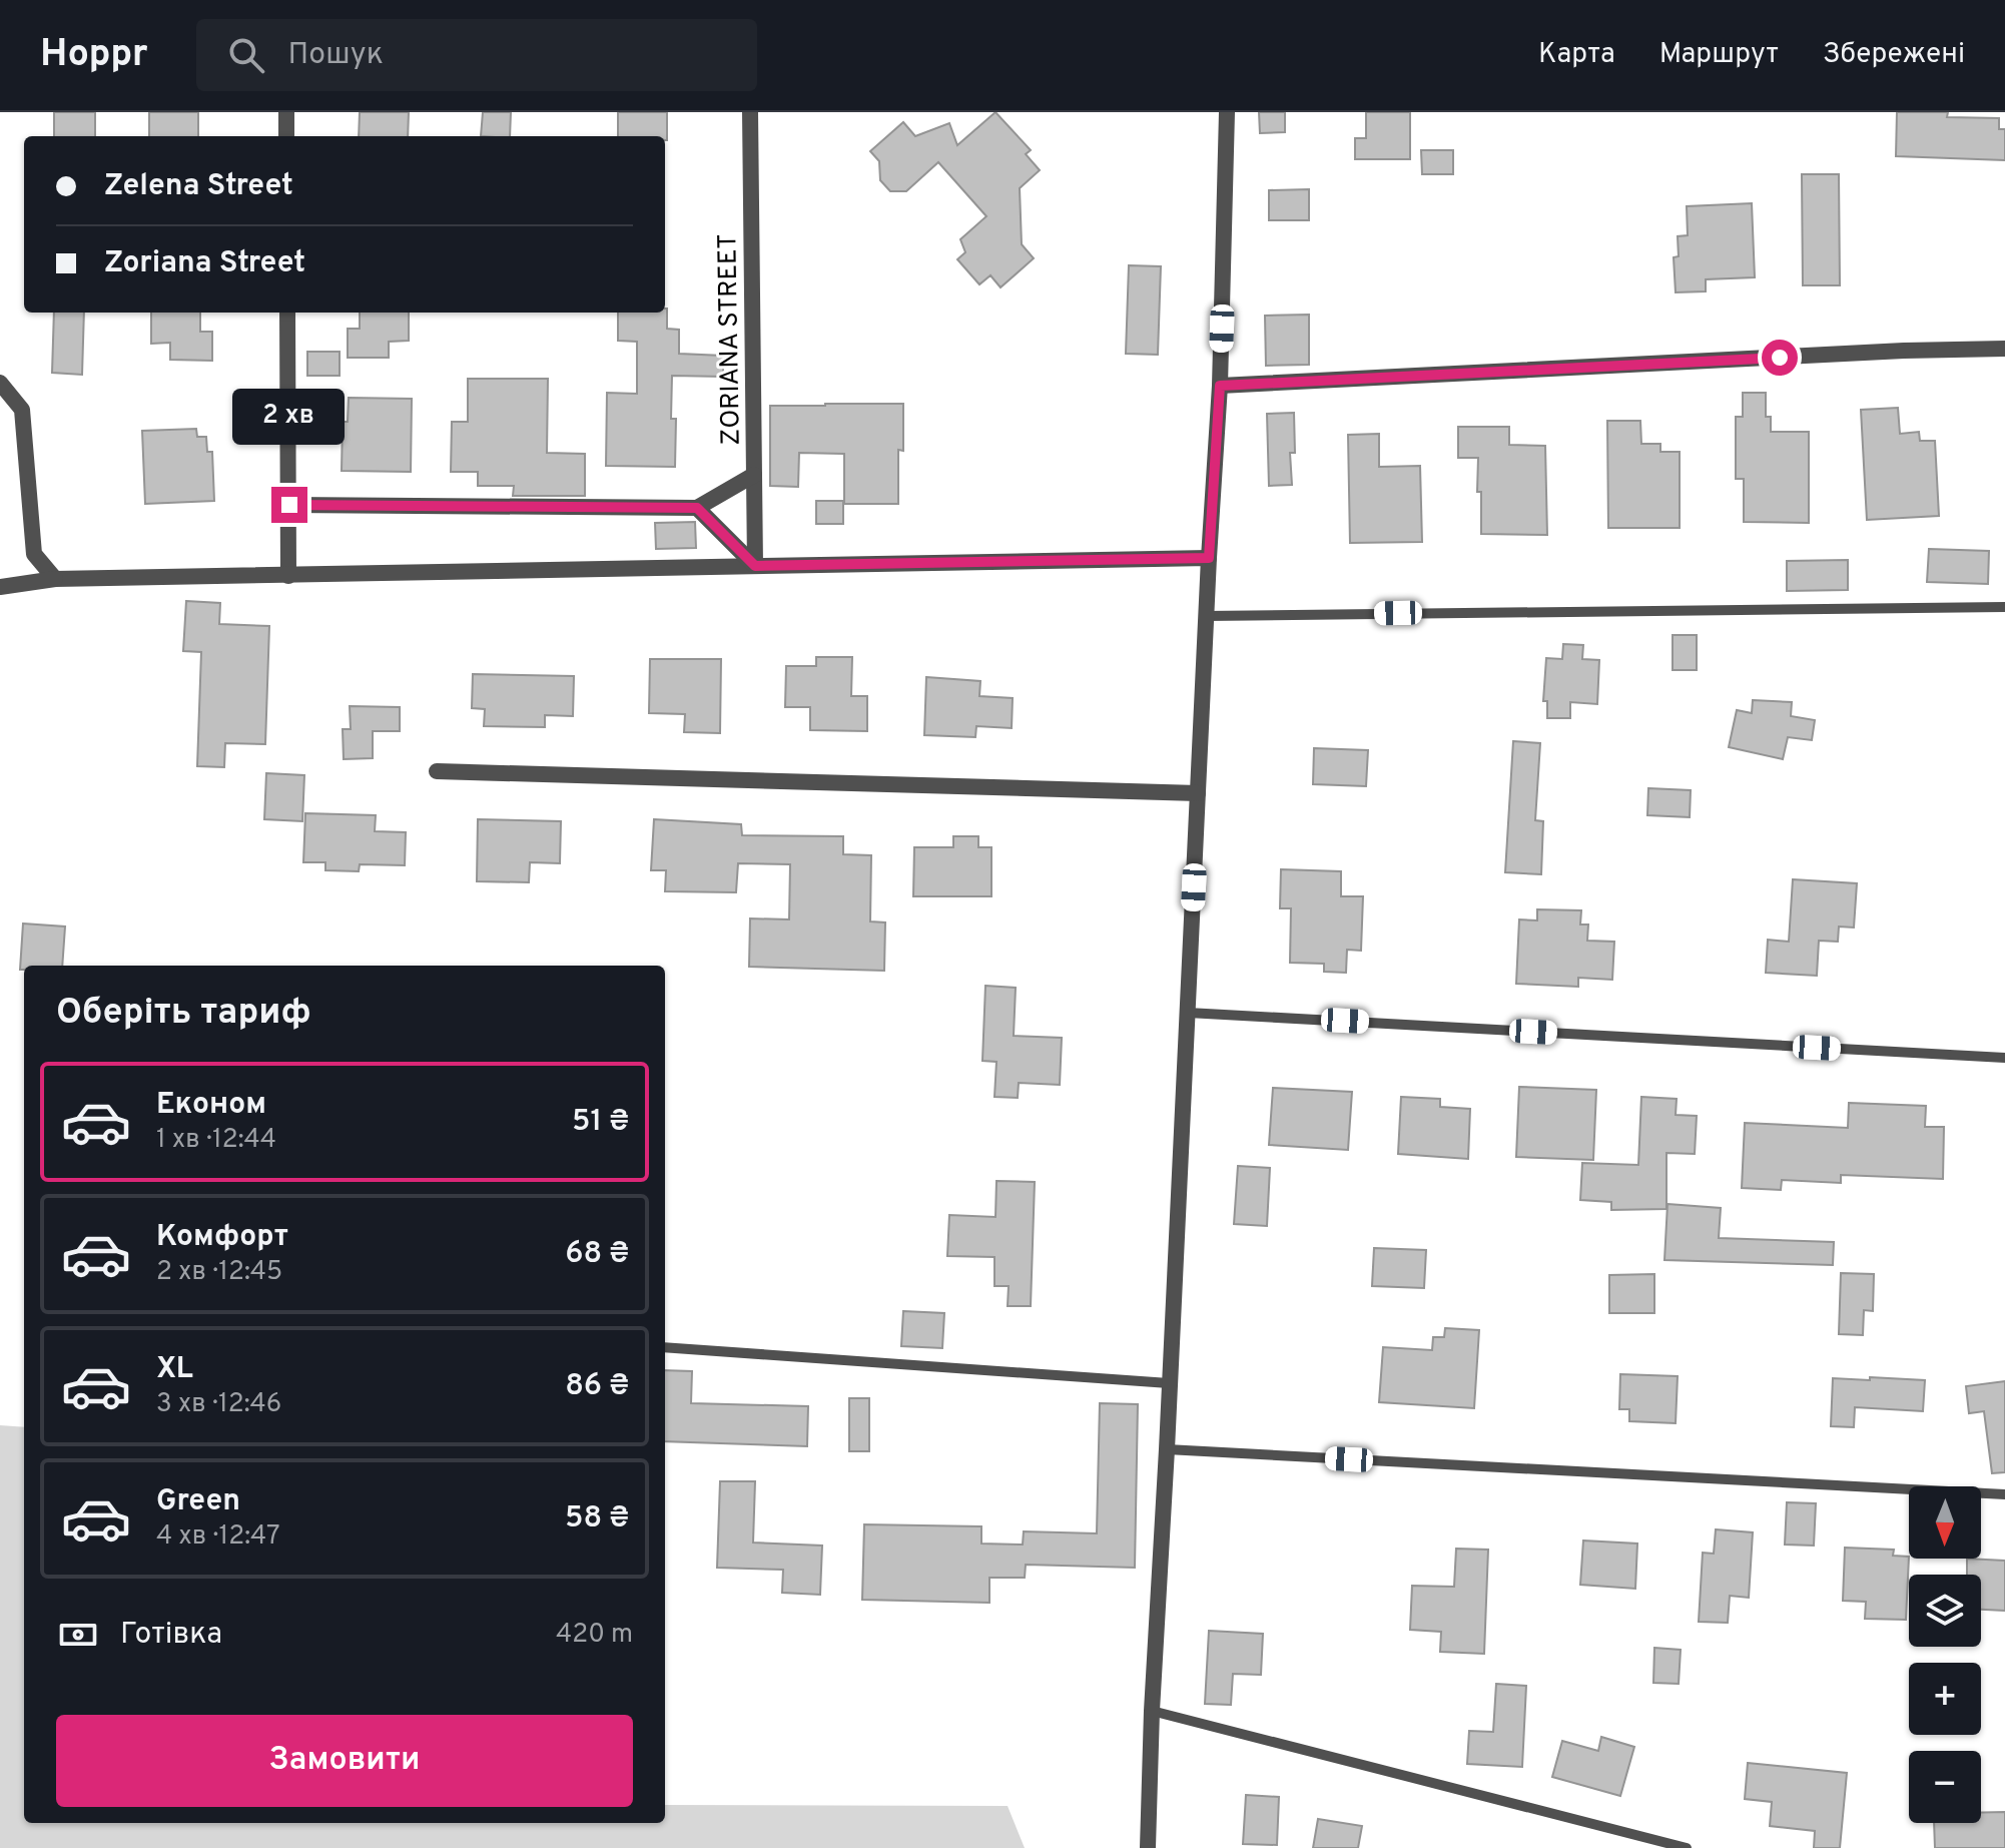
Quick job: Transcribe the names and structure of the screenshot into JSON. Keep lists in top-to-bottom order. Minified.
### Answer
{"streets":{"street":["ZORIANA STREET"]},"north":"bottom","page":{"header":"Hoppr","search":"Пошук","nav":["Карта","Маршрут","Збережені"],"banner":["Zelena Street","Zoriana Street"],"bubble":"2 хв","heading":"Оберіть тариф","list":[{"name":"Економ","note":"1 хв · 12:44","value":"51 ₴"},{"name":"Комфорт","note":"2 хв · 12:45","value":"68 ₴"},{"name":"XL","note":"3 хв · 12:46","value":"86 ₴"},{"name":"Green","note":"4 хв · 12:47","value":"58 ₴"}],"map_buttons":["+","−"],"pay":["Готівка","420 m"],"buttons":"Замовити"}}
